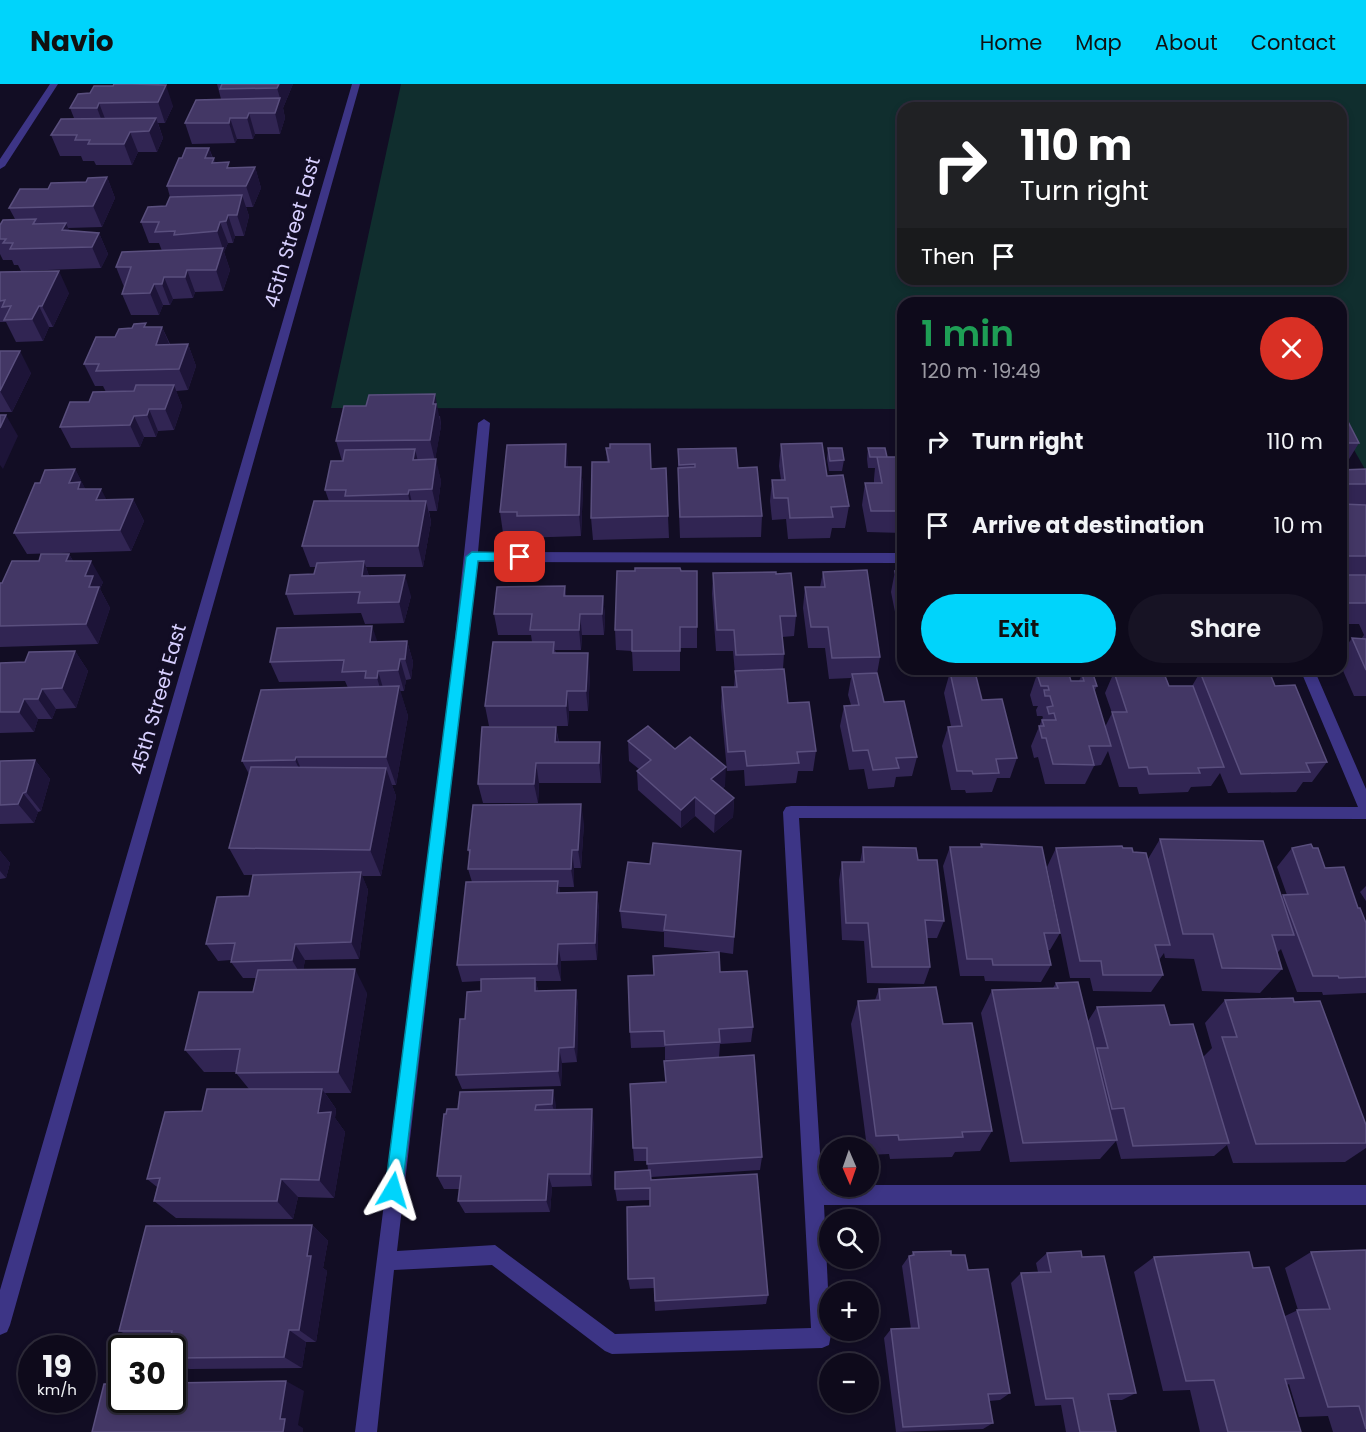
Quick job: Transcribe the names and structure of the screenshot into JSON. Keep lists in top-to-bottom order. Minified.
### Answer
{"streets":{"street":["45th Street East"]},"north":"bottom","page":{"header":"Navio","nav":["Home","Map","About","Contact"],"turn":["110 m","Turn right"],"then":"Then","heading":["1 min","120 m · 19:49"],"list":[{"name":"Turn right","value":"110 m"},{"name":"Arrive at destination","value":"10 m"}],"buttons":["Exit","Share"],"map_buttons":["+","−"],"speed":"19 km/h","limit":"30"}}
